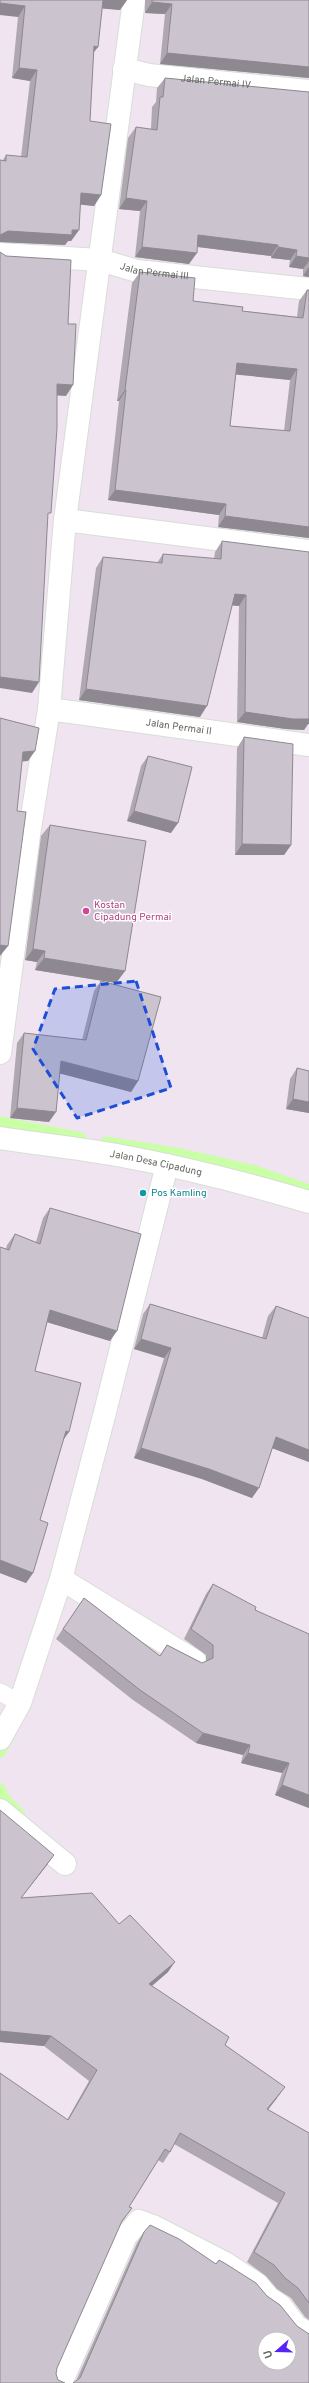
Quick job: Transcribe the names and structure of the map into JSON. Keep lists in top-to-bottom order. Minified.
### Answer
{"streets":{"street":["Jalan Permai IV","Jalan Permai III","Jalan Permai II","Jalan Desa Cipadung"]},"places":["Kostan Cipadung Permai","Pos Kamling"],"north":"left"}
